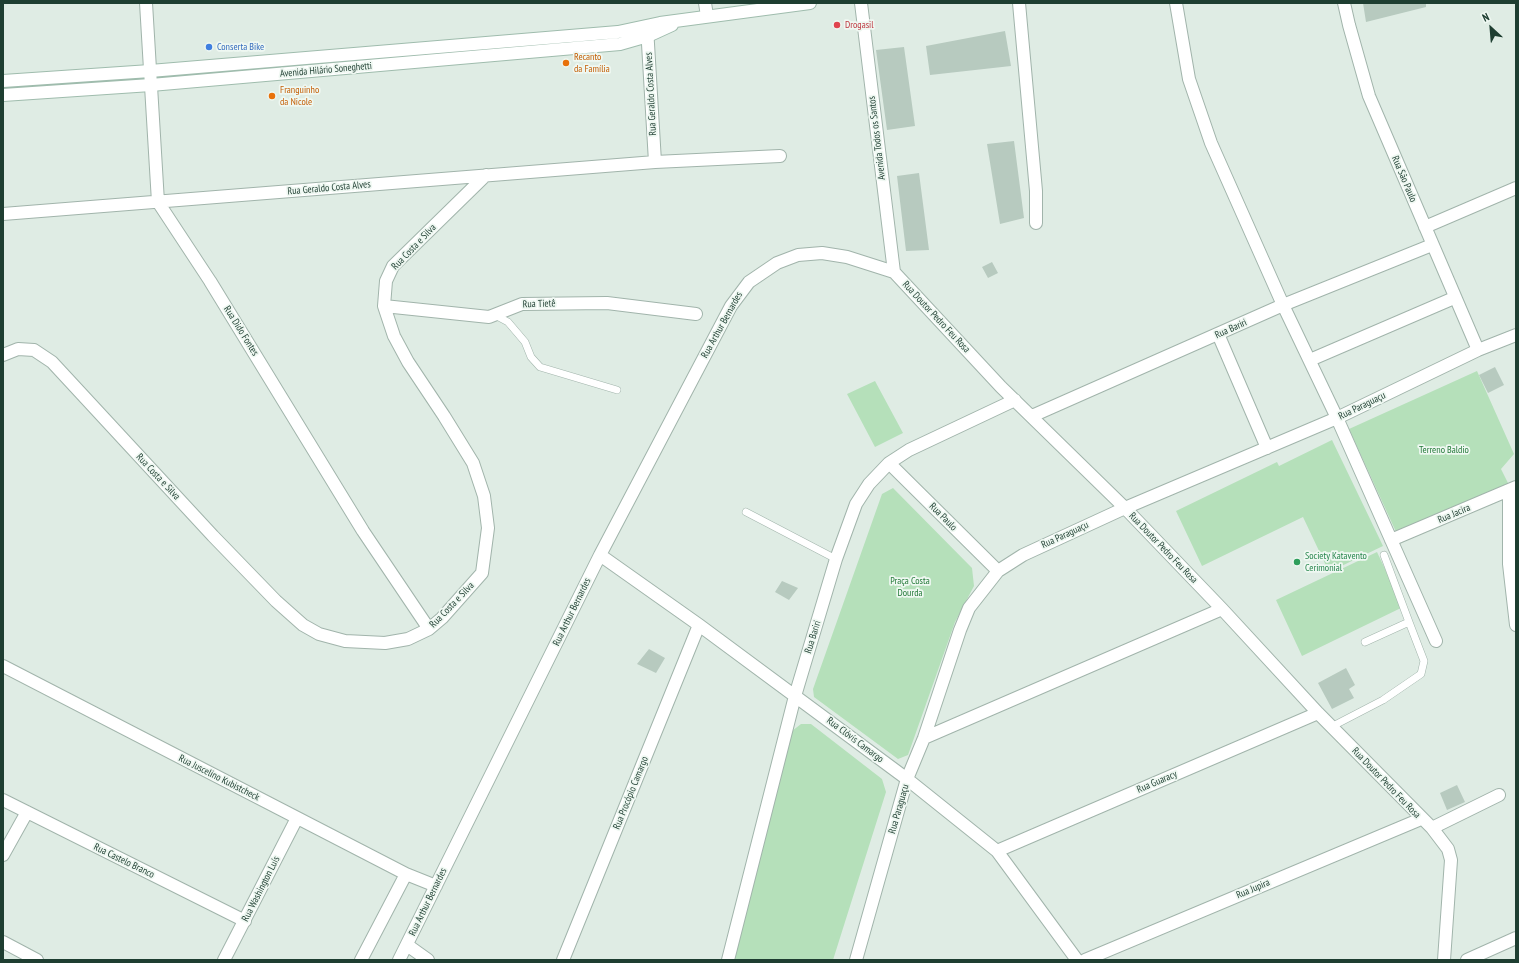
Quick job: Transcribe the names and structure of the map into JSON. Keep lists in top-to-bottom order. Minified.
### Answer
{"streets":{"street":["Avenida Hilário Soneghetti","Rua Geraldo Costa Alves","Avenida Todos os Santos","Rua São Paulo","Rua Costa e Silva","Rua Tietê","Rua Doutor Pedro Feu Rosa","Rua Arthur Bernardes","Rua Bariri","Rua Dido Fontes","Rua Paraguaçu","Rua Jacira","Rua Paulo","Rua Clóvis Camargo","Rua Juscelino Kubistcheck","Rua Guaracy","Rua Procópio Camargo","Rua Castelo Branco","Rua Washington Luís","Rua Jupira"]},"crossings":[["Avenida Hilário Soneghetti","Rua Geraldo Costa Alves"],["Avenida Hilário Soneghetti","Rua Dido Fontes"],["Rua Geraldo Costa Alves","Rua Costa e Silva"],["Rua Geraldo Costa Alves","Rua Dido Fontes"],["Avenida Todos os Santos","Rua Doutor Pedro Feu Rosa"],["Rua São Paulo","Rua Bariri"],["Rua São Paulo","Rua Paraguaçu"],["Rua Costa e Silva","Rua Tietê"],["Rua Costa e Silva","Rua Dido Fontes"],["Rua Doutor Pedro Feu Rosa","Rua Arthur Bernardes"],["Rua Doutor Pedro Feu Rosa","Rua Bariri"],["Rua Doutor Pedro Feu Rosa","Rua Paraguaçu"],["Rua Doutor Pedro Feu Rosa","Rua Guaracy"],["Rua Doutor Pedro Feu Rosa","Rua Jupira"],["Rua Arthur Bernardes","Rua Clóvis Camargo"],["Rua Arthur Bernardes","Rua Juscelino Kubistcheck"],["Rua Bariri","Rua Paulo"],["Rua Bariri","Rua Clóvis Camargo"],["Rua Paraguaçu","Rua Paulo"],["Rua Paraguaçu","Rua Clóvis Camargo"],["Rua Clóvis Camargo","Rua Guaracy"],["Rua Clóvis Camargo","Rua Procópio Camargo"],["Rua Juscelino Kubistcheck","Rua Washington Luís"],["Rua Castelo Branco","Rua Washington Luís"]],"parks":["Terreno Baldio","Praça Costa Dourda"],"places":["Drogasil","Conserta Bike","Recanto da Família","Franguinho da Nicole","Society Katavento Cerimonial"],"north":"top left"}
